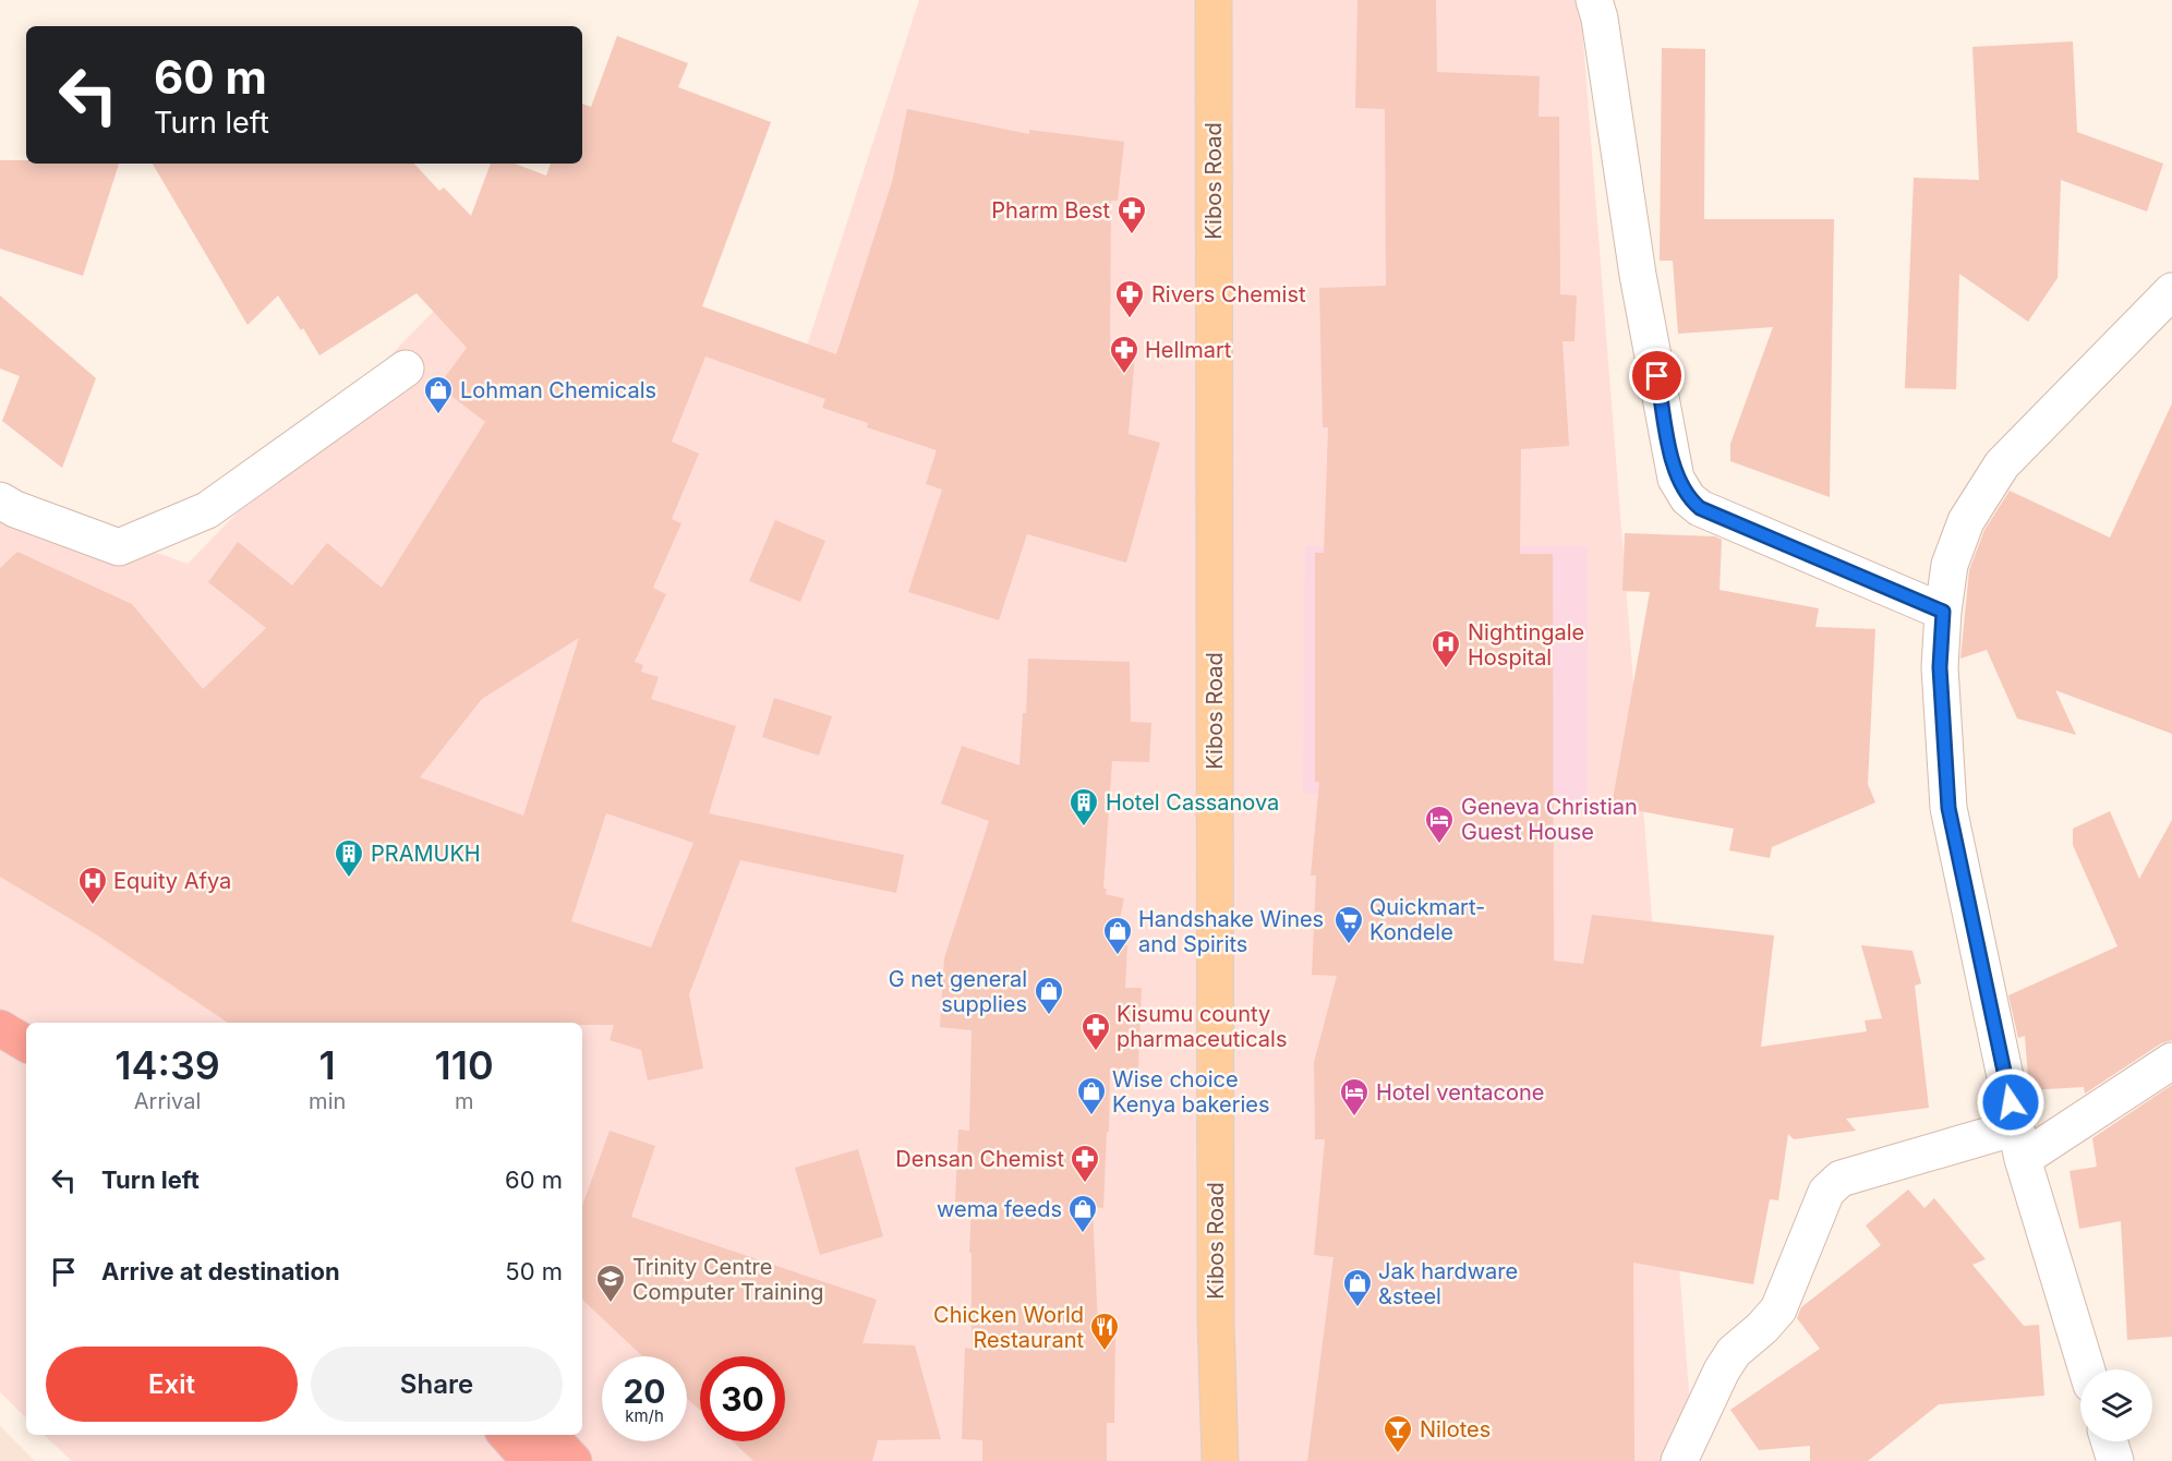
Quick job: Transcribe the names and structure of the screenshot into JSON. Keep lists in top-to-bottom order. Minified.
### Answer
{"streets":{"main road":["Kibos Road"]},"places":{"pharmacy":["Pharm Best","Rivers Chemist","Hellmart","Kisumu county pharmaceuticals","Densan Chemist"],"shop":["Lohman Chemicals","Handshake Wines and Spirits","G net general supplies","Wise choice Kenya bakeries","wema feeds","Jak hardware &steel"],"hospital":["Nightingale Hospital","Equity Afya"],"building":["Hotel Cassanova","PRAMUKH"],"hotel":["Geneva Christian Guest House","Hotel ventacone"],"supermarket":["Quickmart- Kondele"],"school or university":["Trinity Centre Computer Training"],"restaurant":["Chicken World Restaurant"],"bar":["Nilotes"]},"page":{"turn":["60 m","Turn left"],"eta":["14:39","Arrival","1","min","110","m"],"list":[{"name":"Turn left","value":"60 m"},{"name":"Arrive at destination","value":"50 m"}],"buttons":["Exit","Share"],"speed":"20 km/h","limit":"30"}}
